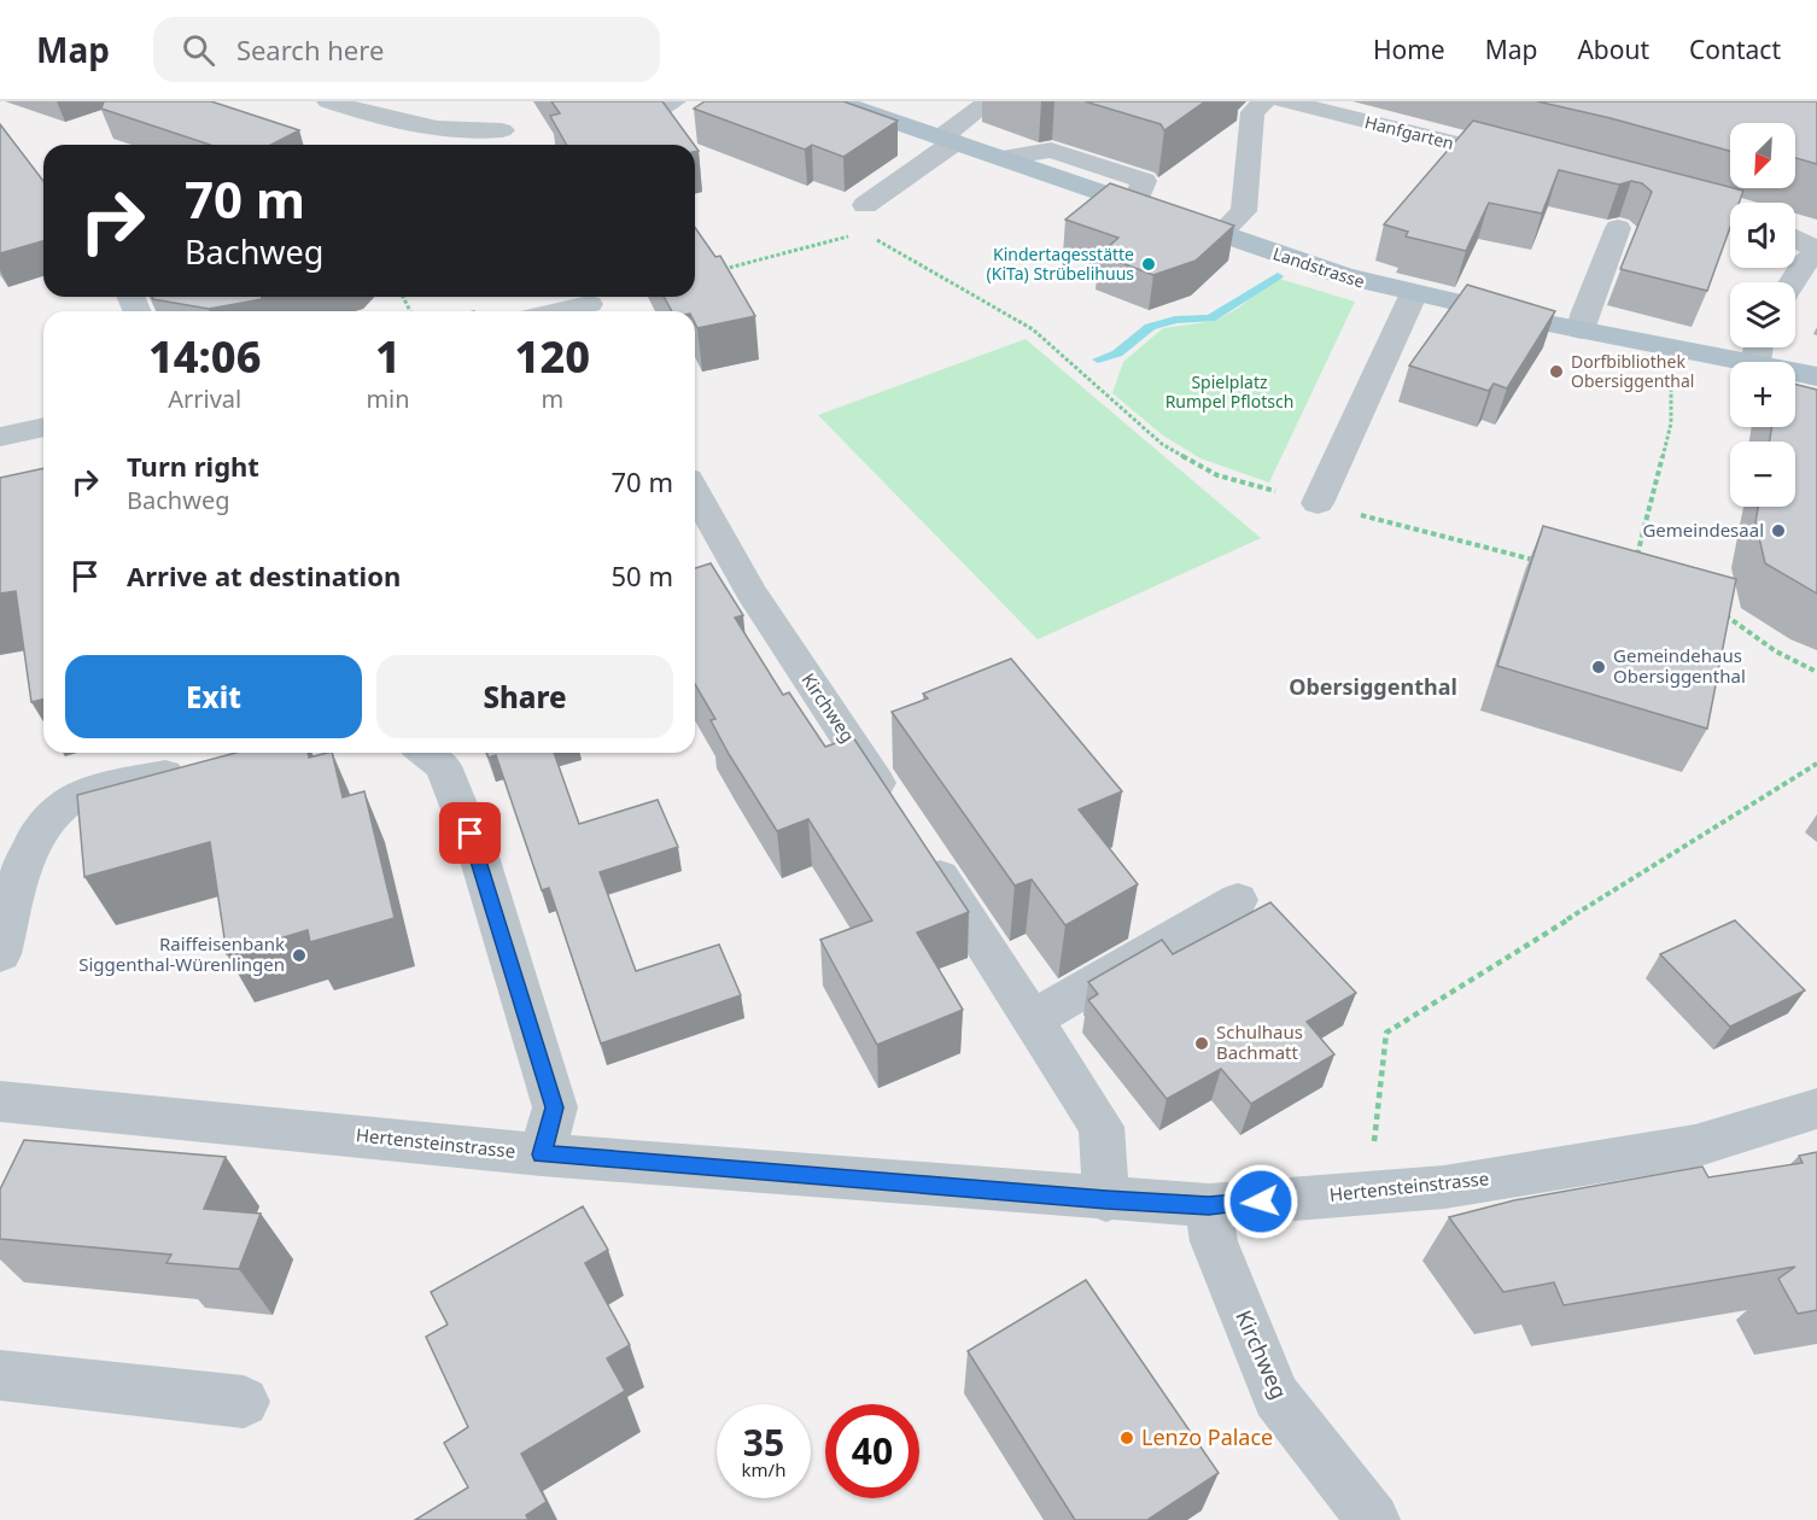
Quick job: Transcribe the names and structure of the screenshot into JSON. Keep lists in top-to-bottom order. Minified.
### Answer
{"streets":{"main road":["Landstrasse"],"street":["Hanfgarten","Kirchweg","Hertensteinstrasse"]},"crossings":[["Kirchweg","Hertensteinstrasse"]],"districts":["Obersiggenthal"],"parks":["Spielplatz Rumpel Pflotsch"],"places":["Kindertagesstätte (KiTa) Strübelihuus","Dorfbibliothek Obersiggenthal","Gemeindesaal","Gemeindehaus Obersiggenthal","Raiffeisenbank Siggenthal-Würenlingen","Schulhaus Bachmatt","Lenzo Palace"],"north":"bottom left","page":{"header":"Map","search":"Search here","nav":["Home","Map","About","Contact"],"map_buttons":["+","−"],"turn":["70 m","Bachweg"],"eta":["14:06","Arrival","1","min","120","m"],"list":[{"name":"Turn right","note":"Bachweg","value":"70 m"},{"name":"Arrive at destination","value":"50 m"}],"buttons":["Exit","Share"],"speed":"35 km/h","limit":"40"}}
